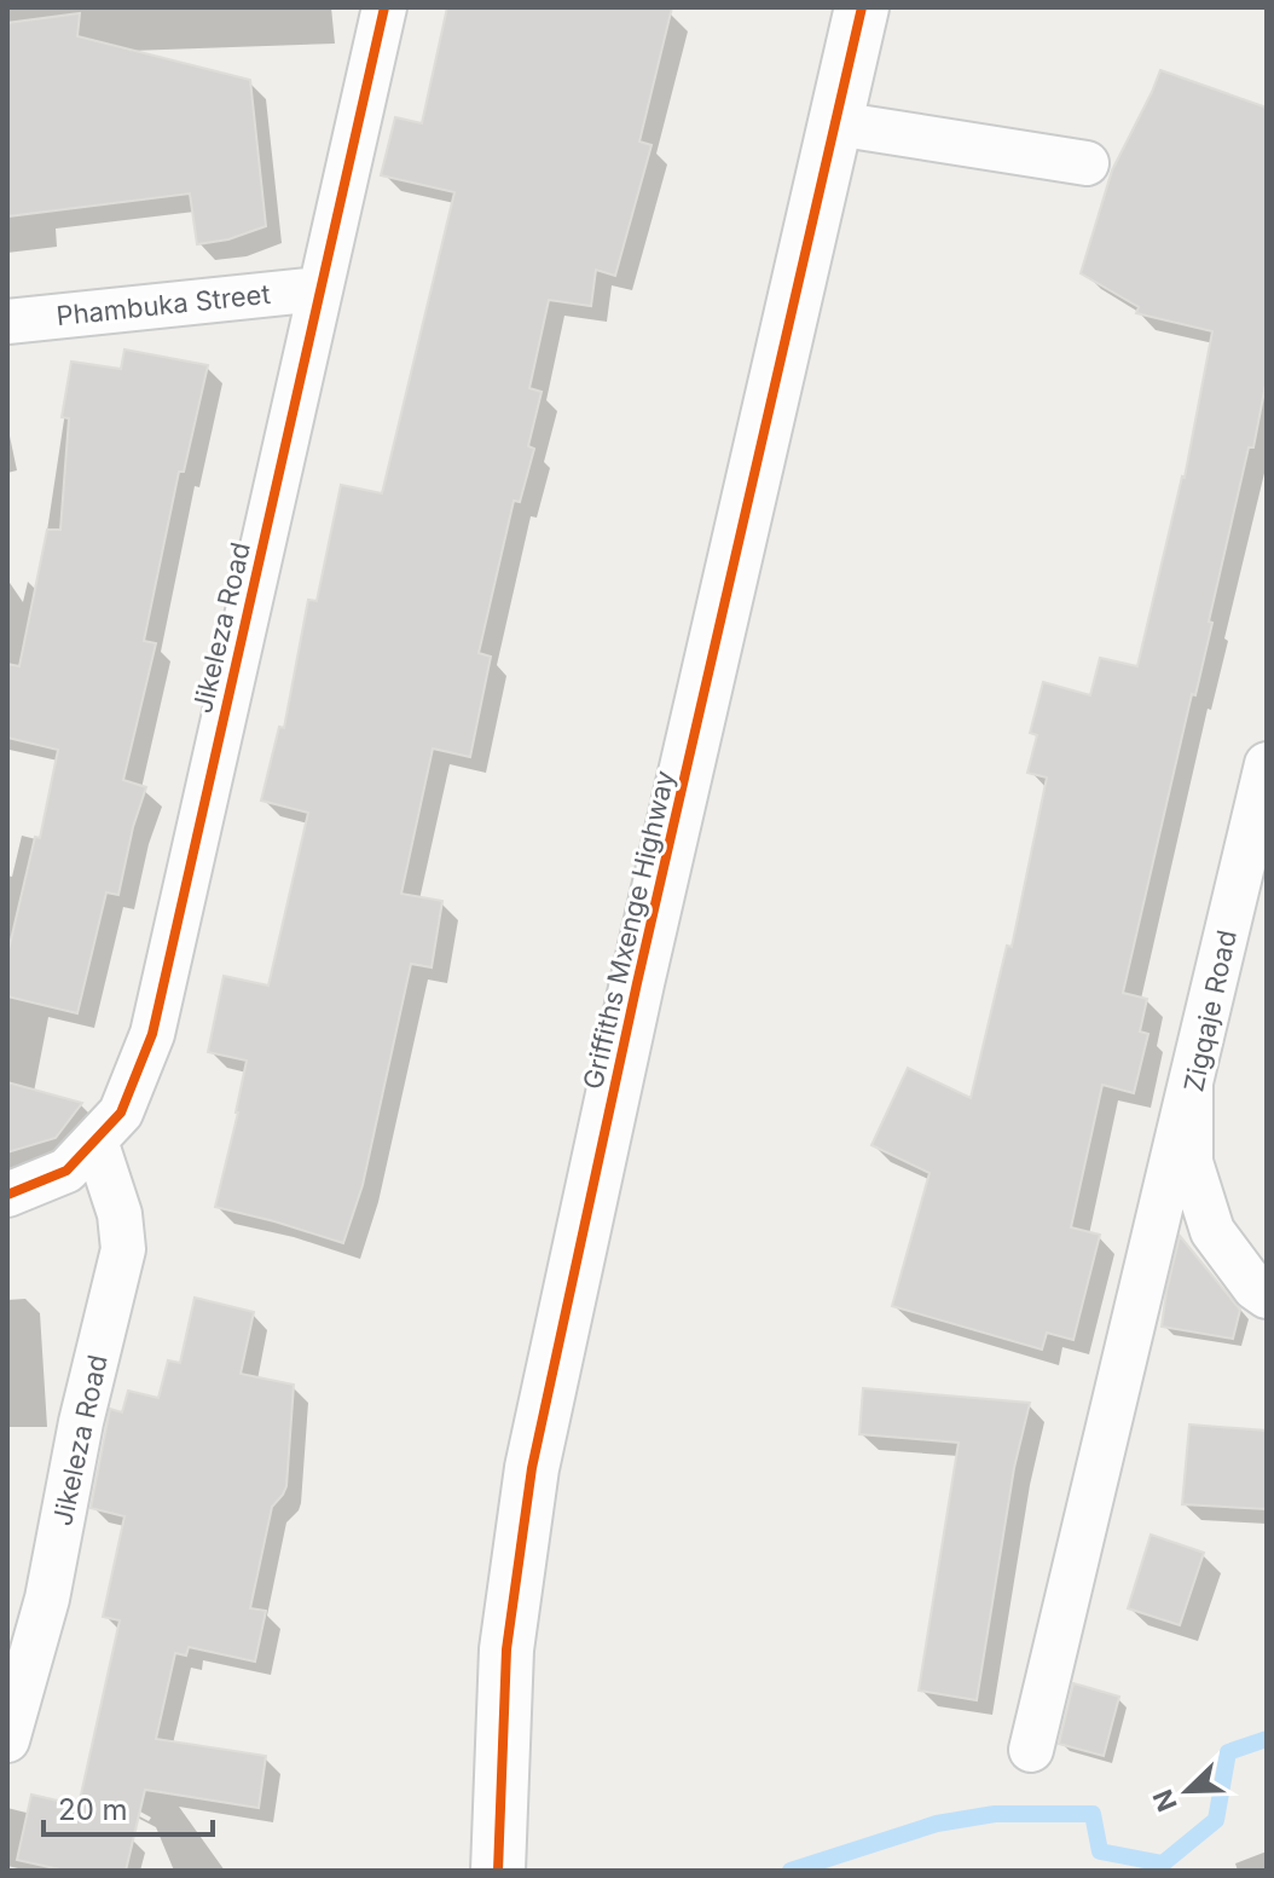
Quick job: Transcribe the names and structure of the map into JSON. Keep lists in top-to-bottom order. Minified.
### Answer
{"streets":{"street":["Phambuka Street","Jikeleza Road","Griffiths Mxenge Highway","Zigqaje Road"]},"crossings":[["Phambuka Street","Jikeleza Road"]],"scale_bar":"20 m","north":"bottom left"}
